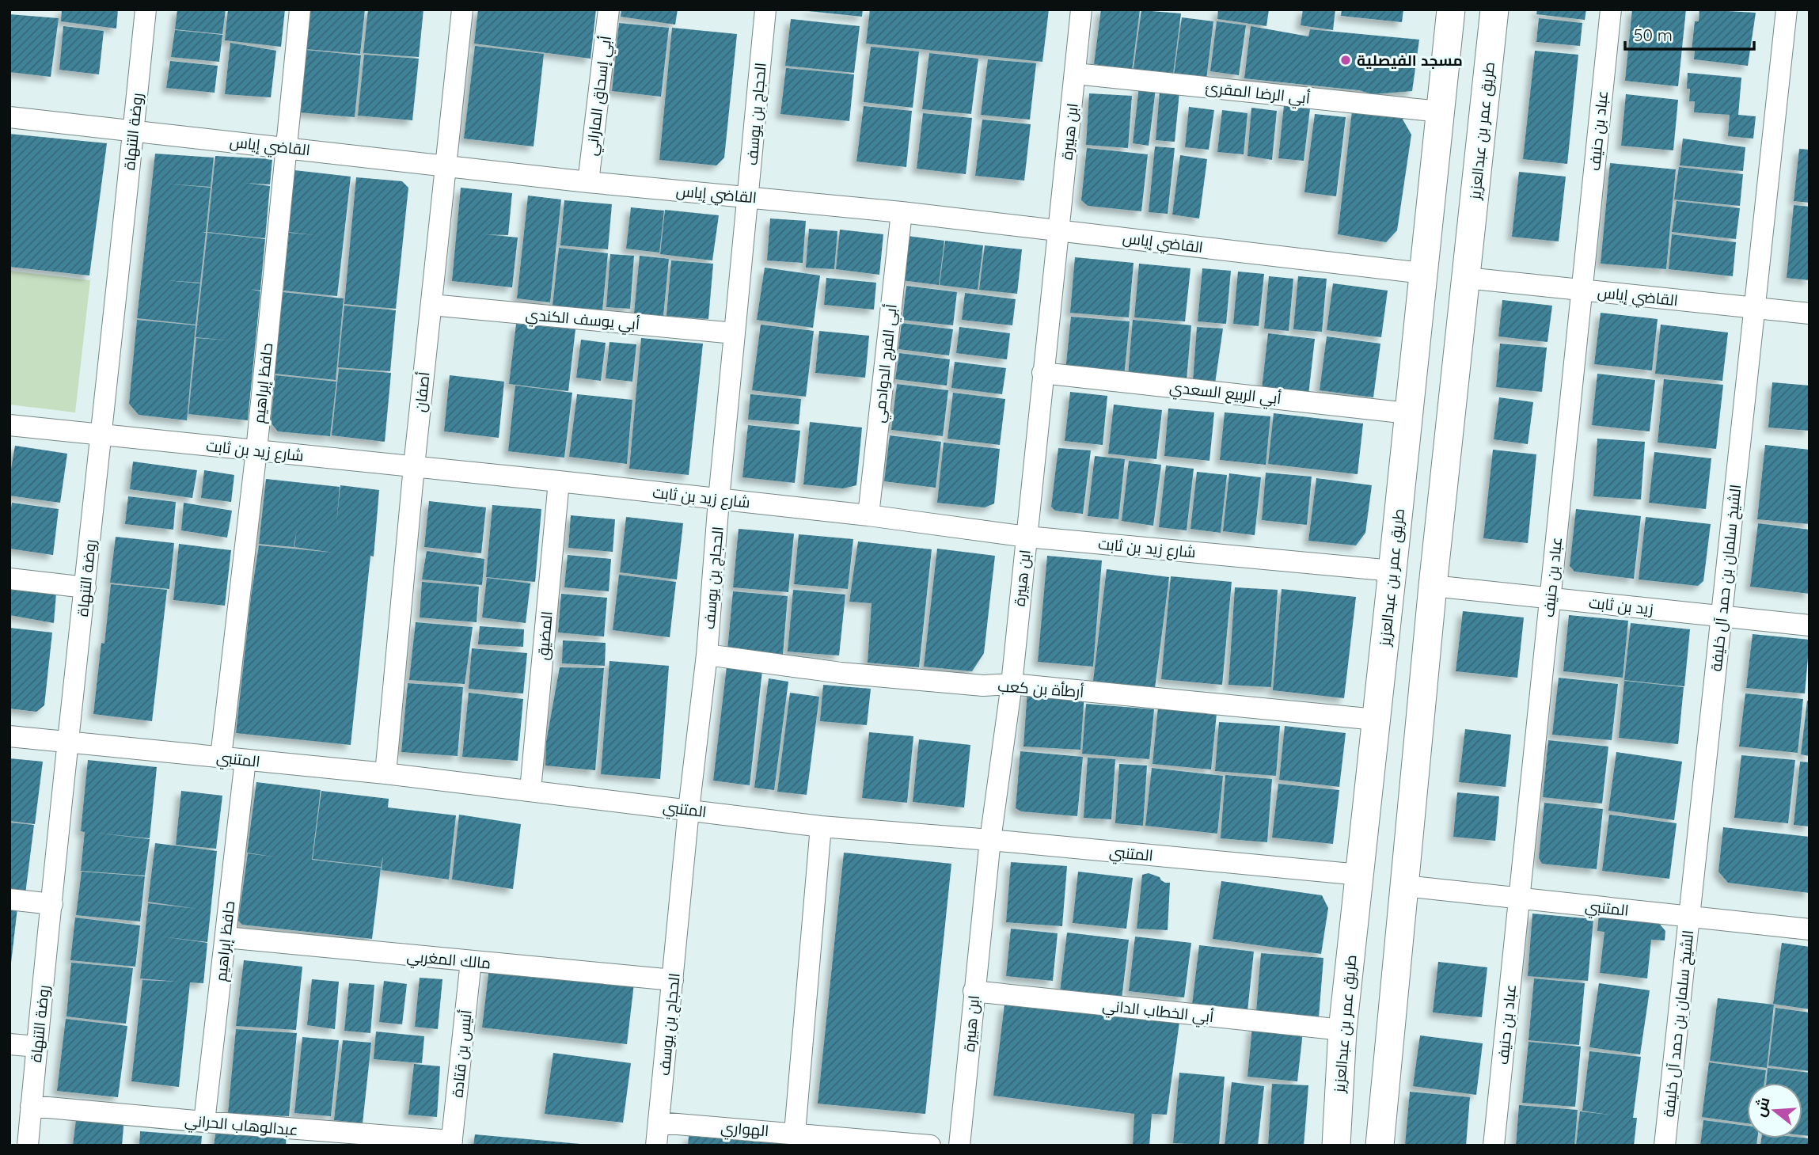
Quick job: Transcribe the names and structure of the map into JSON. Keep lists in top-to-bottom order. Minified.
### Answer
{"streets":{"main road":["طريق عمر بن عبدالعزيز"],"street":["أبي الرضا المقرئ","أبي إسحاق الماراني","الحجاج بن يوسف","عباد بن حنيف","روضة التنهاة","ابن هبيرة","القاضي إياس","أبي يوسف الكندي","أبي الفرج الدوادمي","حافظ إبراهيم","أصفان","أبي الربيع السعدي","شارع زيد بن ثابت","الشيخ سلمان بن حمد آل خليفة","زيد بن ثابت","المضيق","أرطأة بن كعب","المتنبي","مالك المغربي","أبي الخطاب الداني","أنيس بن قتادة","عبدالوهاب الحراني","الهواري"]},"crossings":[["أبي الرضا المقرئ","طريق عمر بن عبدالعزيز"],["أبي الرضا المقرئ","ابن هبيرة"],["أبي إسحاق الماراني","القاضي إياس"],["الحجاج بن يوسف","القاضي إياس"],["الحجاج بن يوسف","أبي يوسف الكندي"],["الحجاج بن يوسف","شارع زيد بن ثابت"],["الحجاج بن يوسف","أرطأة بن كعب"],["الحجاج بن يوسف","المتنبي"],["الحجاج بن يوسف","مالك المغربي"],["الحجاج بن يوسف","الهواري"],["طريق عمر بن عبدالعزيز","القاضي إياس"],["طريق عمر بن عبدالعزيز","أبي الربيع السعدي"],["طريق عمر بن عبدالعزيز","شارع زيد بن ثابت"],["طريق عمر بن عبدالعزيز","زيد بن ثابت"],["طريق عمر بن عبدالعزيز","أرطأة بن كعب"],["طريق عمر بن عبدالعزيز","المتنبي"],["طريق عمر بن عبدالعزيز","أبي الخطاب الداني"],["عباد بن حنيف","القاضي إياس"],["عباد بن حنيف","زيد بن ثابت"],["عباد بن حنيف","المتنبي"],["روضة التنهاة","القاضي إياس"],["روضة التنهاة","شارع زيد بن ثابت"],["روضة التنهاة","المتنبي"],["روضة التنهاة","عبدالوهاب الحراني"],["ابن هبيرة","القاضي إياس"],["ابن هبيرة","أبي الربيع السعدي"],["ابن هبيرة","شارع زيد بن ثابت"],["ابن هبيرة","أرطأة بن كعب"],["ابن هبيرة","المتنبي"],["ابن هبيرة","أبي الخطاب الداني"],["القاضي إياس","أبي الفرج الدوادمي"],["القاضي إياس","حافظ إبراهيم"],["القاضي إياس","أصفان"],["القاضي إياس","الشيخ سلمان بن حمد آل خليفة"],["أبي يوسف الكندي","أصفان"],["أبي الفرج الدوادمي","شارع زيد بن ثابت"],["حافظ إبراهيم","شارع زيد بن ثابت"],["حافظ إبراهيم","المتنبي"],["حافظ إبراهيم","مالك المغربي"],["حافظ إبراهيم","عبدالوهاب الحراني"],["أصفان","شارع زيد بن ثابت"],["أصفان","المتنبي"],["شارع زيد بن ثابت","المضيق"],["الشيخ سلمان بن حمد آل خليفة","زيد بن ثابت"],["الشيخ سلمان بن حمد آل خليفة","المتنبي"],["المضيق","المتنبي"],["مالك المغربي","أنيس بن قتادة"],["أنيس بن قتادة","عبدالوهاب الحراني"]],"places":["مسجد الفيصلية"],"scale_bar":"50 m","north":"left"}
